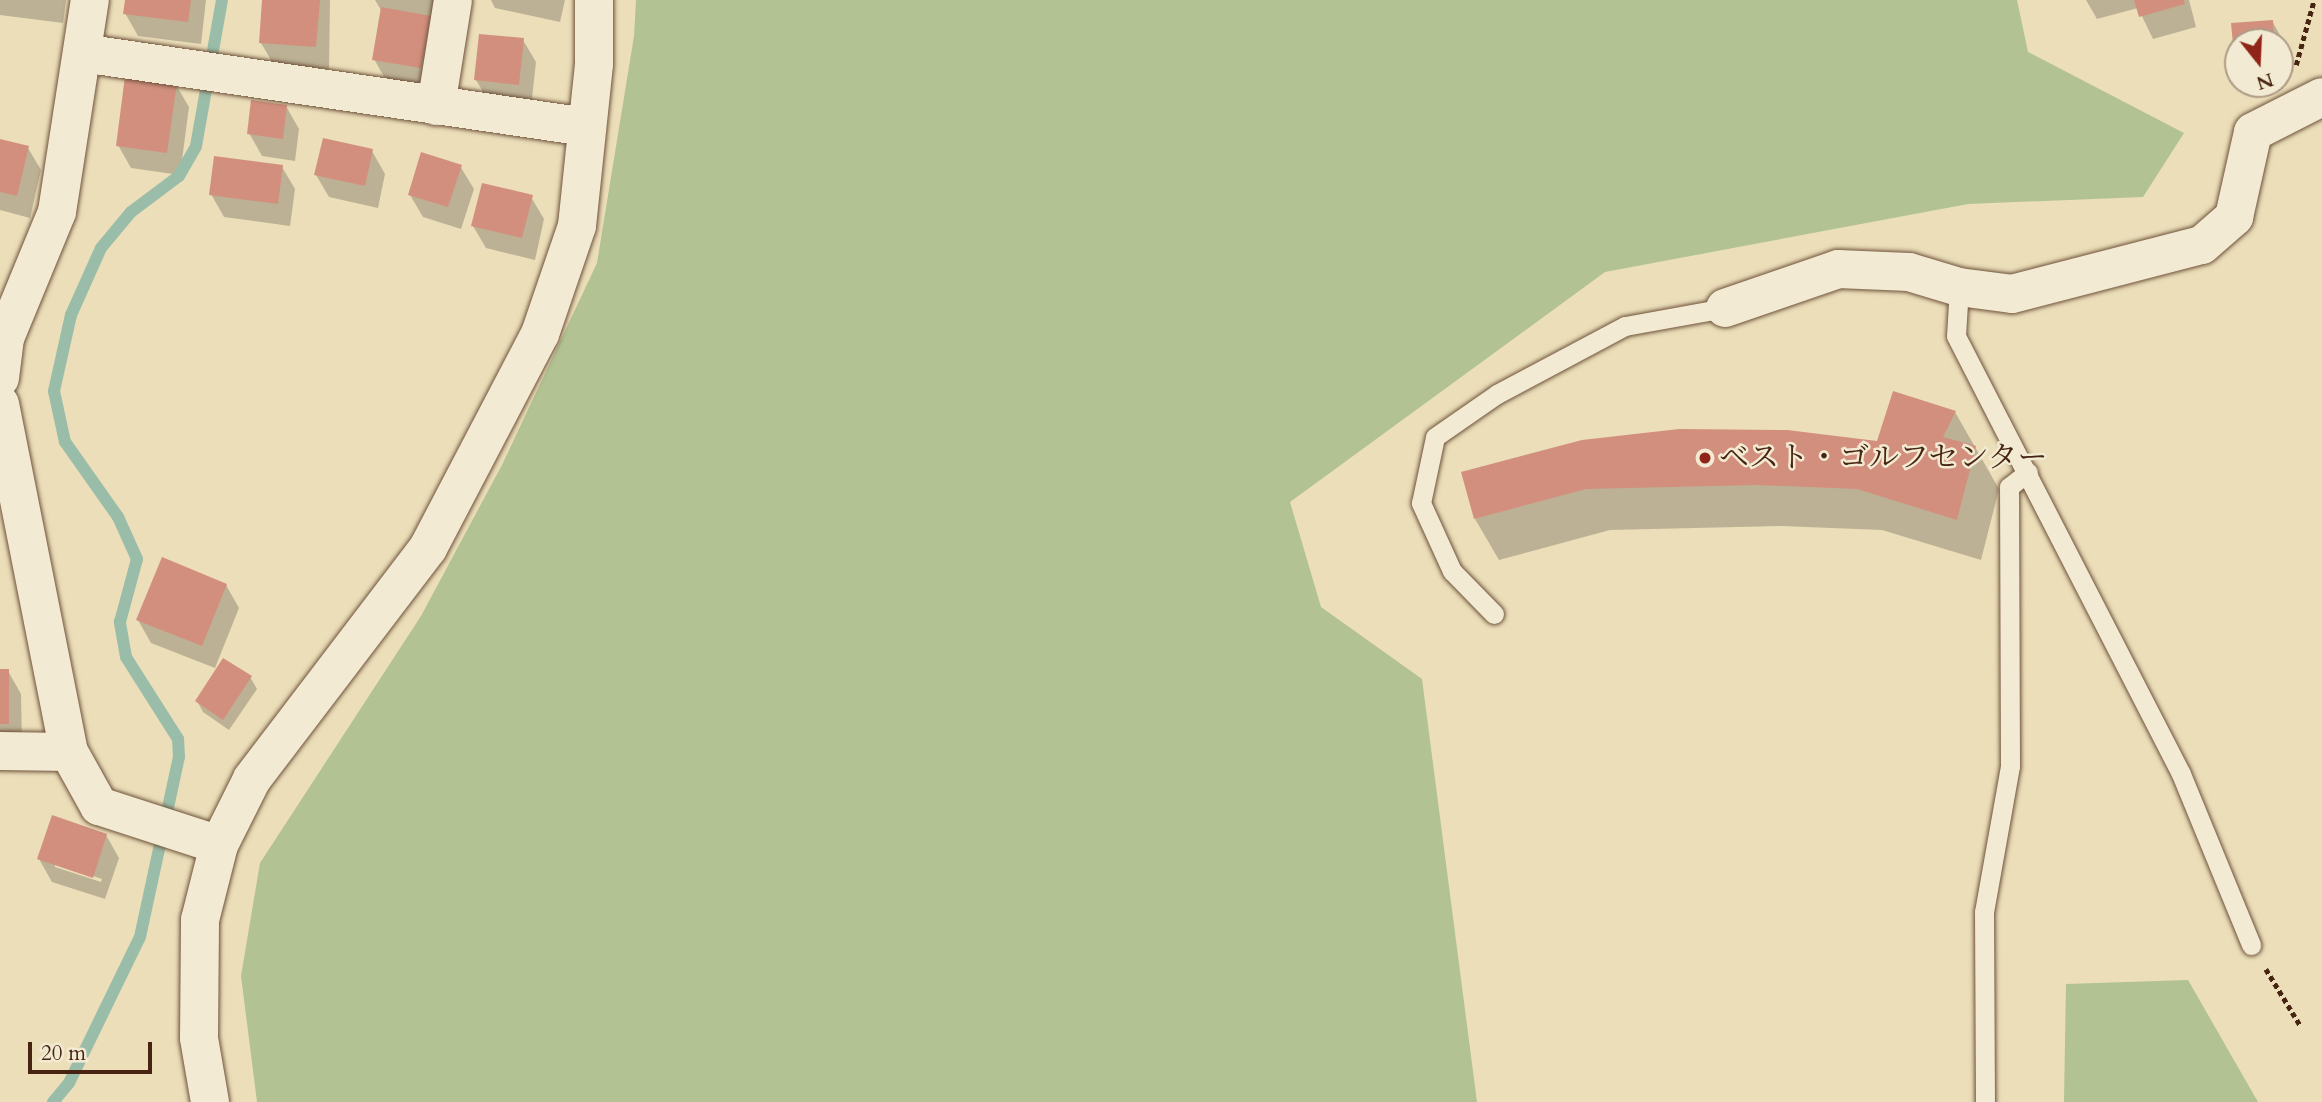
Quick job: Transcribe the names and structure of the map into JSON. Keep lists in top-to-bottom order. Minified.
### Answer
{"places":["ベスト・ゴルフセンター"],"scale_bar":"20 m","north":"bottom"}
